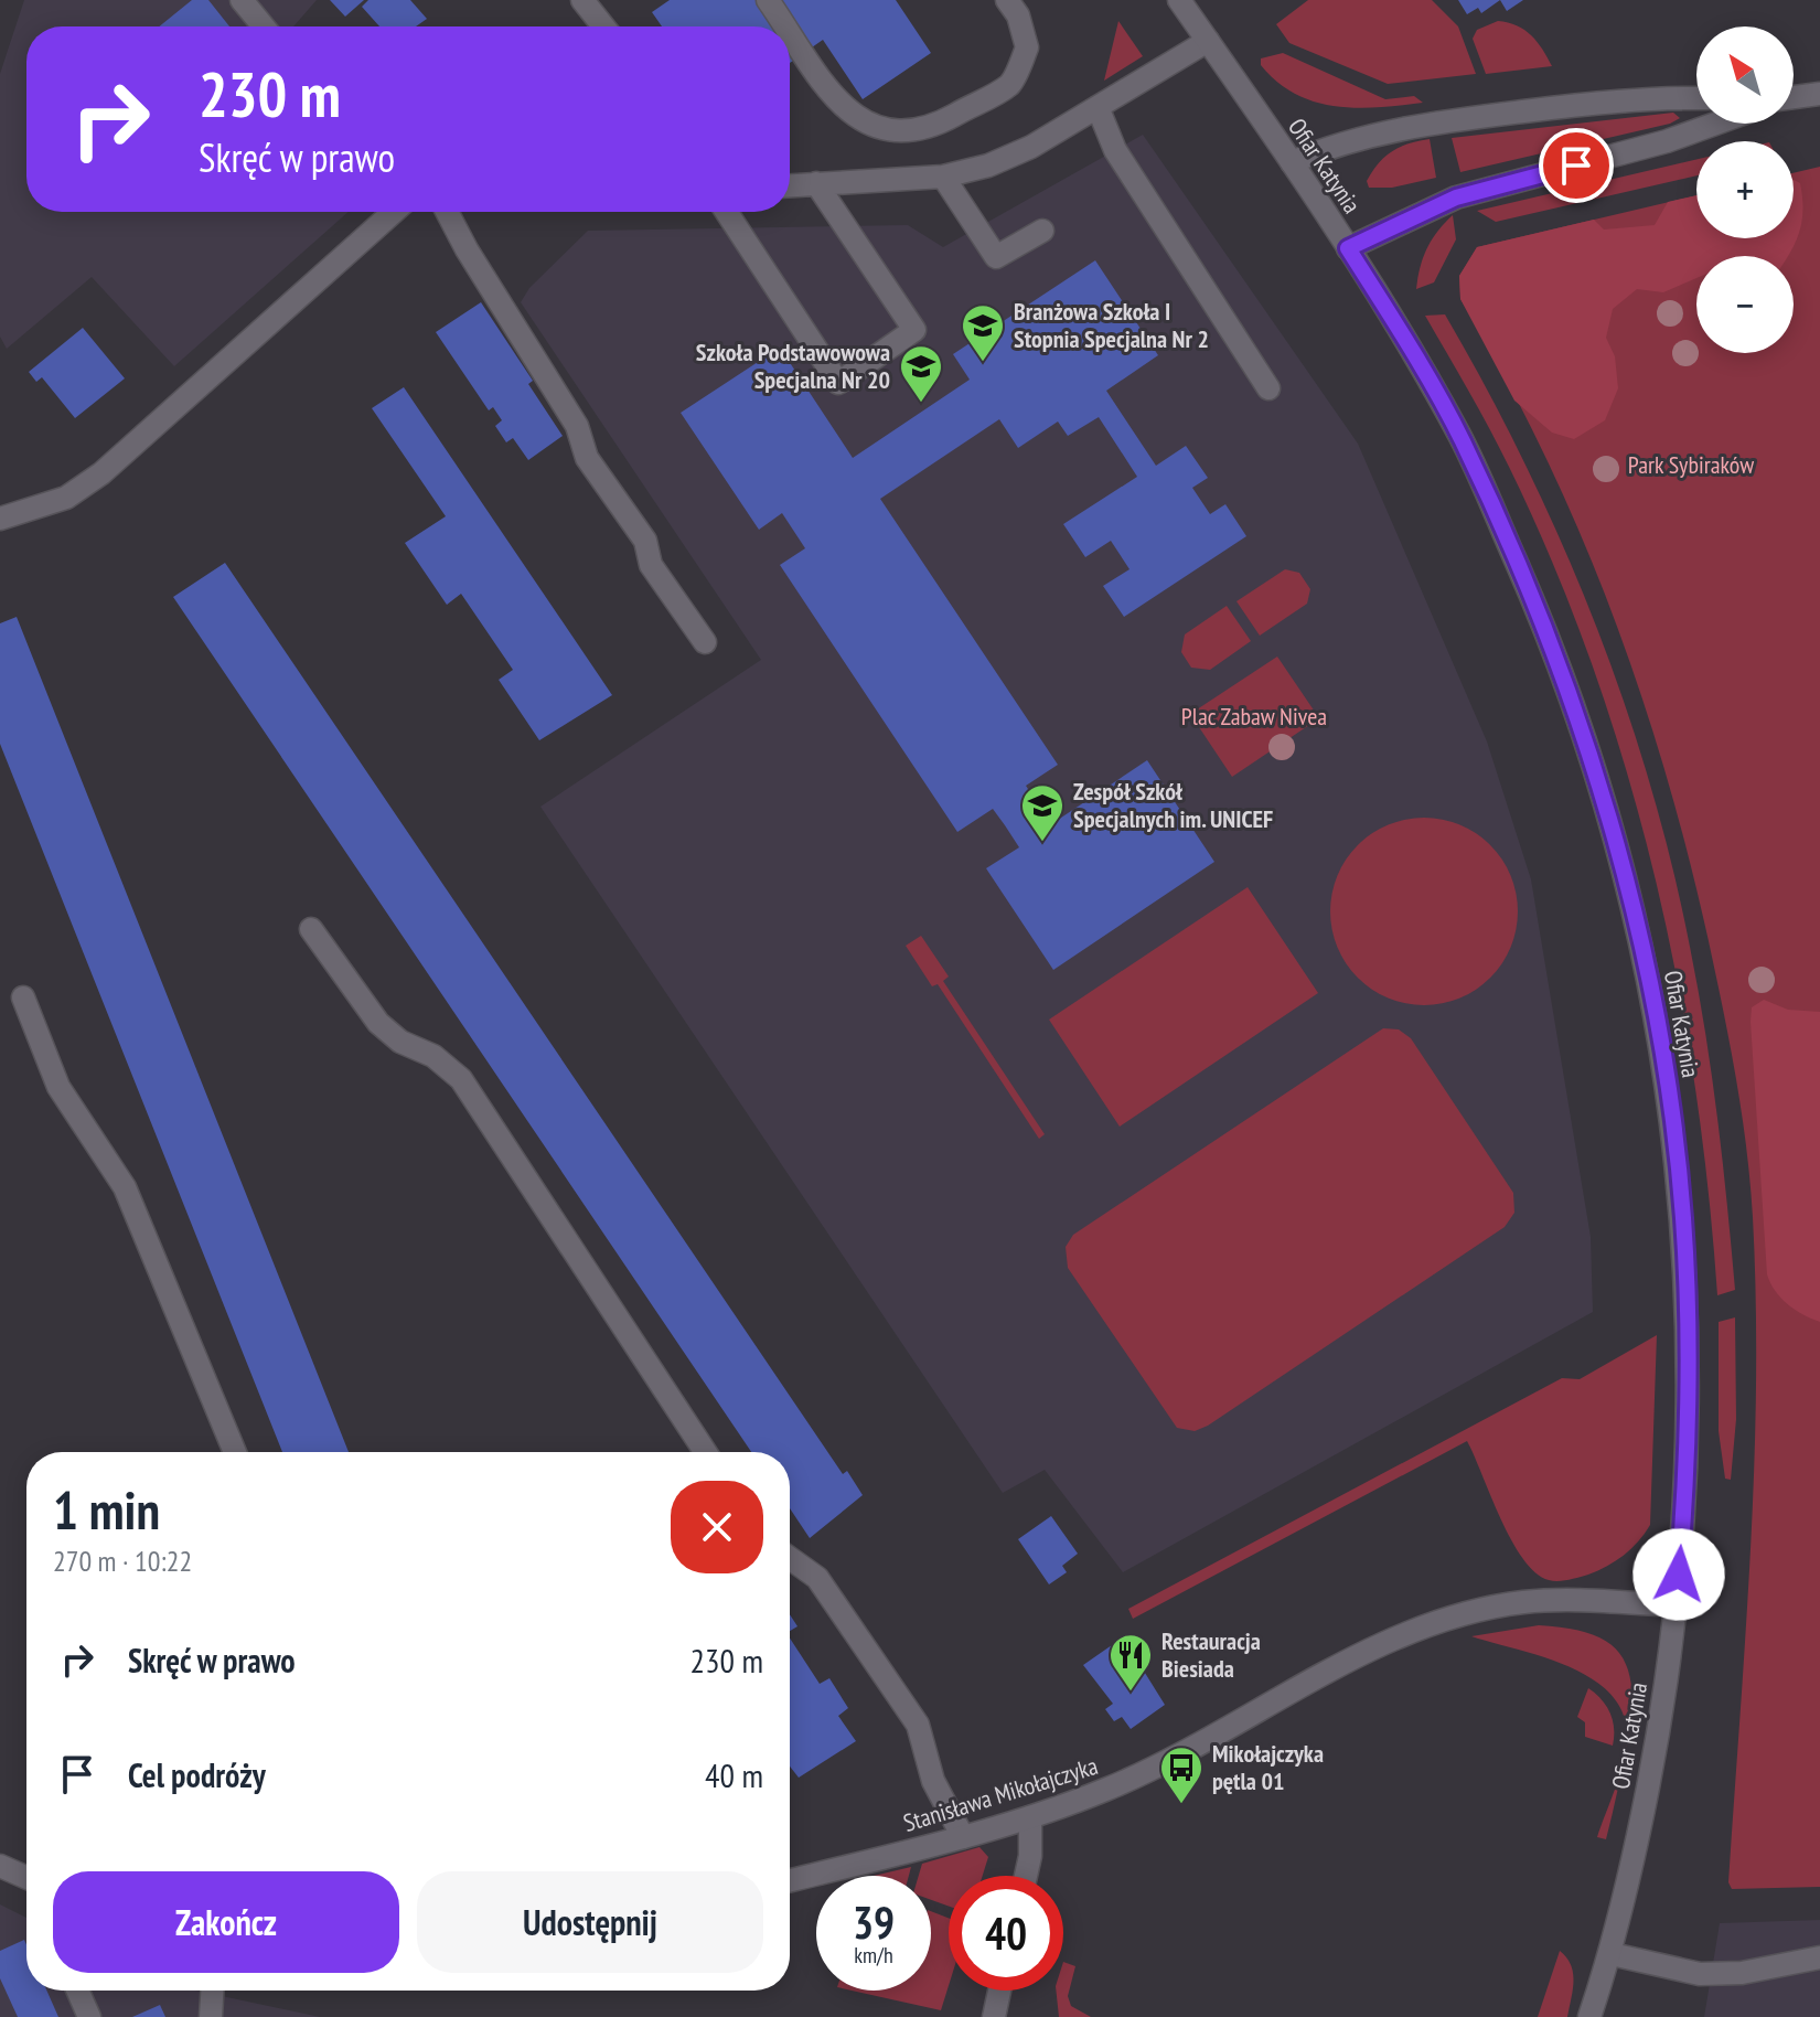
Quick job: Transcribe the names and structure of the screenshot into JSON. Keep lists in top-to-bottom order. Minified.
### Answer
{"streets":{"street":["Ofiar Katynia","Stanisława Mikołajczyka"]},"crossings":[["Ofiar Katynia","Stanisława Mikołajczyka"]],"parks":["Park Sybiraków","Plac Zabaw Nivea"],"places":{"school or university":["Branżowa Szkoła I Stopnia Specjalna Nr 2","Szkoła Podstawowowa Specjalna Nr 20","Zespół Szkół Specjalnych im. UNICEF"],"restaurant":["Restauracja Biesiada"],"bus stop":["Mikołajczyka pętla 01"]},"north":"top left","page":{"map_buttons":["+","−"],"turn":["230 m","Skręć w prawo"],"heading":["1 min","270 m · 10:22"],"list":[{"name":"Skręć w prawo","value":"230 m"},{"name":"Cel podróży","value":"40 m"}],"buttons":["Zakończ","Udostępnij"],"speed":"39 km/h","limit":"40"}}
